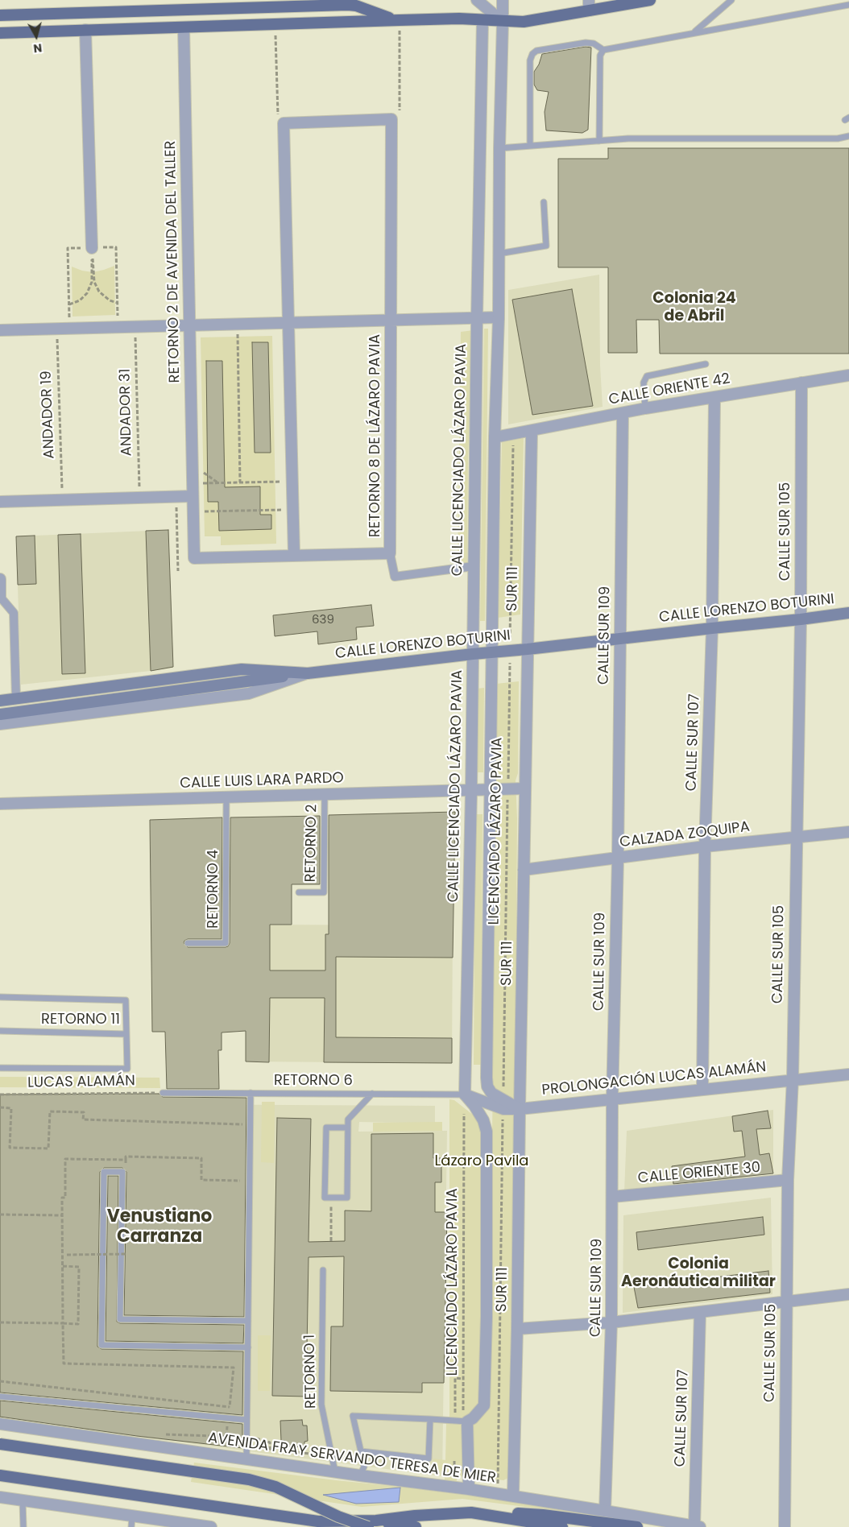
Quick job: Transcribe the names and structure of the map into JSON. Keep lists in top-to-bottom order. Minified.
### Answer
{"streets":{"main road":["CALLE LORENZO BOTURINI"],"street":["RETORNO 2 DE AVENIDA DEL TALLER","CALLE ORIENTE 42","RETORNO 8 DE LÁZARO PAVIA","CALLE LICENCIADO LÁZARO PAVIA","CALLE SUR 105","SUR 111","CALLE SUR 109","CALLE SUR 107","CALLE LUIS LARA PARDO","CALZADA ZOQUIPA","PROLONGACIÓN LUCAS ALAMÁN","CALLE ORIENTE 30","AVENIDA FRAY SERVANDO TERESA DE MIER"],"lane":["RETORNO 2","RETORNO 4","RETORNO 11","RETORNO 6","RETORNO 1"],"path":["ANDADOR 31","ANDADOR 19","LICENCIADO LÁZARO PAVIA","LUCAS ALAMÁN"]},"crossings":[["RETORNO 2 DE AVENIDA DEL TALLER","RETORNO 8 DE LÁZARO PAVIA"],["CALLE ORIENTE 42","CALLE SUR 105"],["CALLE ORIENTE 42","SUR 111"],["CALLE ORIENTE 42","CALLE SUR 109"],["CALLE ORIENTE 42","CALLE SUR 107"],["CALLE ORIENTE 42","LICENCIADO LÁZARO PAVIA"],["ANDADOR 31","RETORNO 8 DE LÁZARO PAVIA"],["ANDADOR 19","RETORNO 8 DE LÁZARO PAVIA"],["RETORNO 8 DE LÁZARO PAVIA","CALLE LICENCIADO LÁZARO PAVIA"],["CALLE LICENCIADO LÁZARO PAVIA","CALLE LORENZO BOTURINI"],["CALLE LICENCIADO LÁZARO PAVIA","CALLE LUIS LARA PARDO"],["CALLE LICENCIADO LÁZARO PAVIA","LICENCIADO LÁZARO PAVIA"],["CALLE LICENCIADO LÁZARO PAVIA","RETORNO 6"],["CALLE SUR 105","CALLE LORENZO BOTURINI"],["CALLE SUR 105","CALZADA ZOQUIPA"],["CALLE SUR 105","PROLONGACIÓN LUCAS ALAMÁN"],["CALLE SUR 105","CALLE ORIENTE 30"],["SUR 111","CALLE LORENZO BOTURINI"],["SUR 111","CALLE LUIS LARA PARDO"],["SUR 111","CALZADA ZOQUIPA"],["SUR 111","PROLONGACIÓN LUCAS ALAMÁN"],["SUR 111","AVENIDA FRAY SERVANDO TERESA DE MIER"],["CALLE LORENZO BOTURINI","CALLE SUR 109"],["CALLE LORENZO BOTURINI","CALLE SUR 107"],["CALLE LORENZO BOTURINI","LICENCIADO LÁZARO PAVIA"],["CALLE SUR 109","CALZADA ZOQUIPA"],["CALLE SUR 109","PROLONGACIÓN LUCAS ALAMÁN"],["CALLE SUR 109","CALLE ORIENTE 30"],["CALLE SUR 109","AVENIDA FRAY SERVANDO TERESA DE MIER"],["CALLE SUR 107","CALZADA ZOQUIPA"],["CALLE SUR 107","PROLONGACIÓN LUCAS ALAMÁN"],["CALLE SUR 107","AVENIDA FRAY SERVANDO TERESA DE MIER"],["CALLE LUIS LARA PARDO","LICENCIADO LÁZARO PAVIA"],["CALLE LUIS LARA PARDO","RETORNO 2"],["CALLE LUIS LARA PARDO","RETORNO 4"],["LICENCIADO LÁZARO PAVIA","RETORNO 6"],["LICENCIADO LÁZARO PAVIA","AVENIDA FRAY SERVANDO TERESA DE MIER"],["RETORNO 6","LUCAS ALAMÁN"],["RETORNO 1","AVENIDA FRAY SERVANDO TERESA DE MIER"]],"districts":["Colonia 24 de Abril","Venustiano Carranza","Colonia Aeronáutica militar"],"parks":["Lázaro Pavila"],"house_numbers":["639"],"north":"bottom"}
